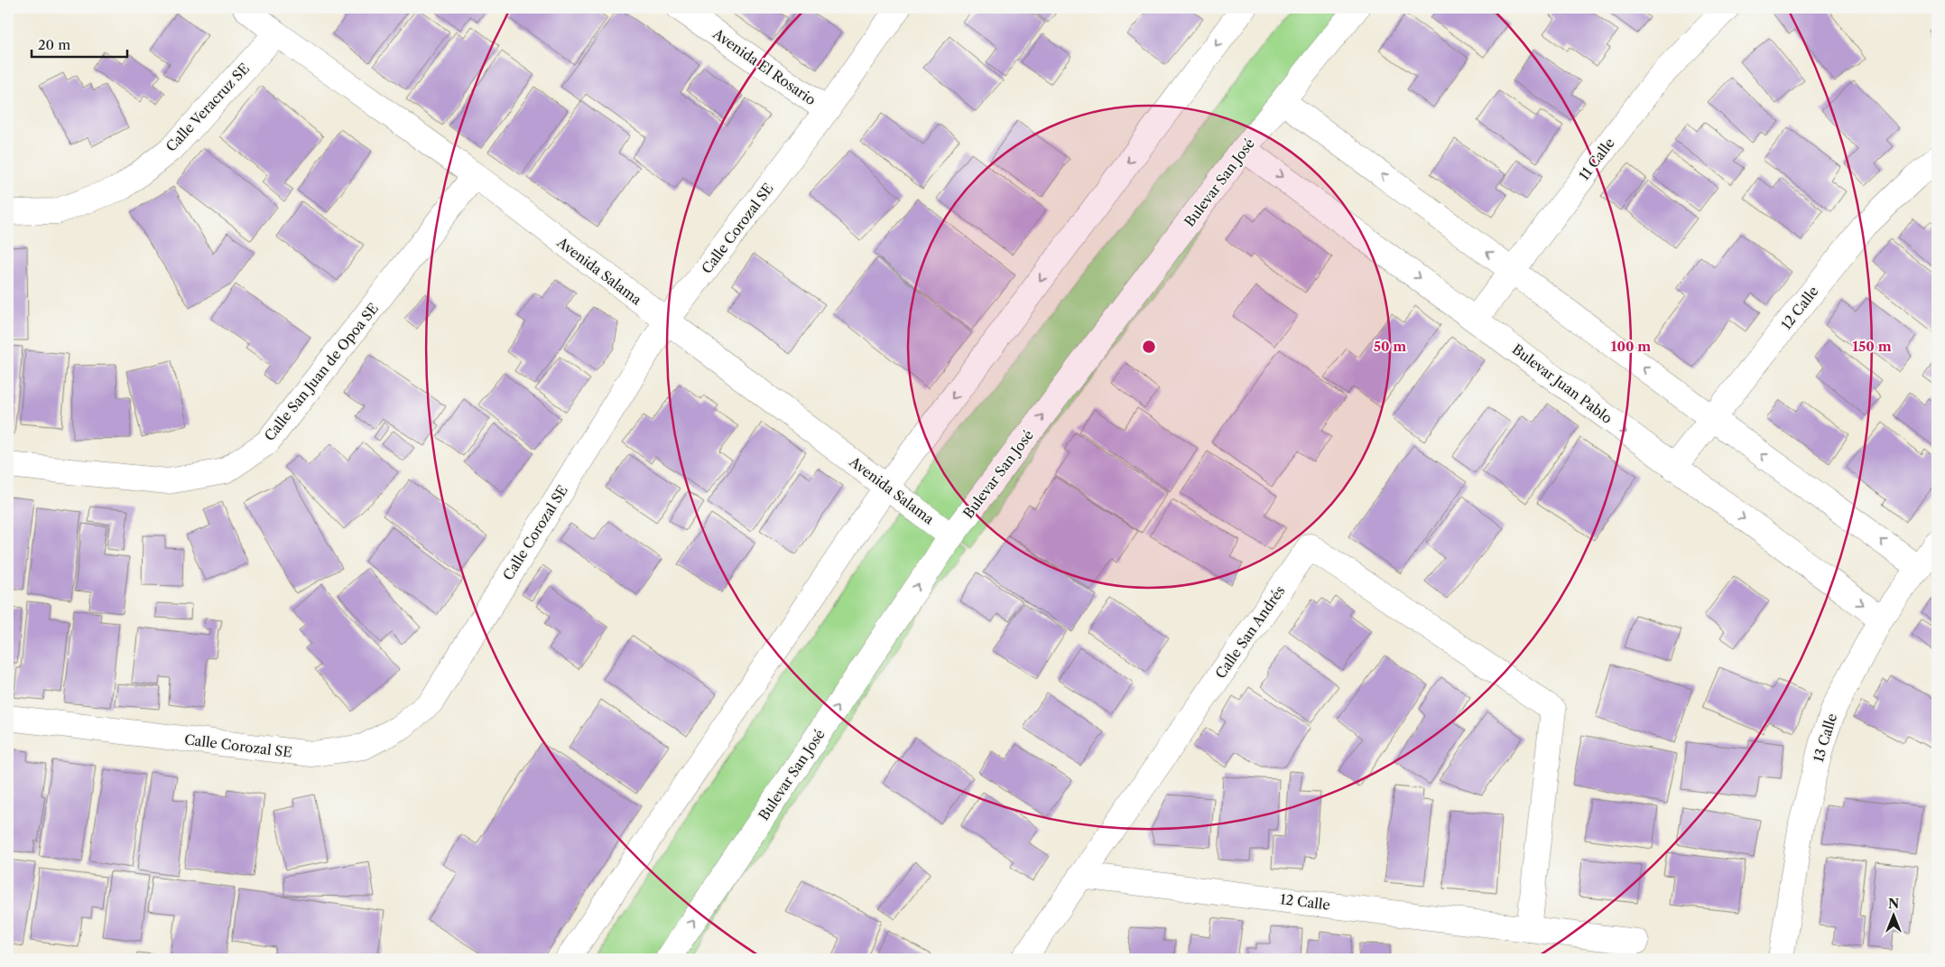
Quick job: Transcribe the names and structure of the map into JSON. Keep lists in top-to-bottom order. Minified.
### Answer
{"streets":{"street":["Avenida El Rosario","Calle Veracruz SE","11 Calle","Bulevar San José","Calle Corozal SE","Avenida Salama","12 Calle","Calle San Juan de Opoa SE","Bulevar Juan Pablo","Calle San Andrés","13 Calle"]},"crossings":[["Avenida El Rosario","Calle Corozal SE"],["Calle Veracruz SE","Avenida Salama"],["11 Calle","Bulevar Juan Pablo"],["Bulevar San José","Avenida Salama"],["Bulevar San José","Bulevar Juan Pablo"],["Calle Corozal SE","Avenida Salama"],["Avenida Salama","Calle San Juan de Opoa SE"],["12 Calle","Bulevar Juan Pablo"],["12 Calle","Calle San Andrés"],["Bulevar Juan Pablo","13 Calle"]],"scale_bar":"20 m","north":"top","rings":["50 m","100 m","150 m"]}
